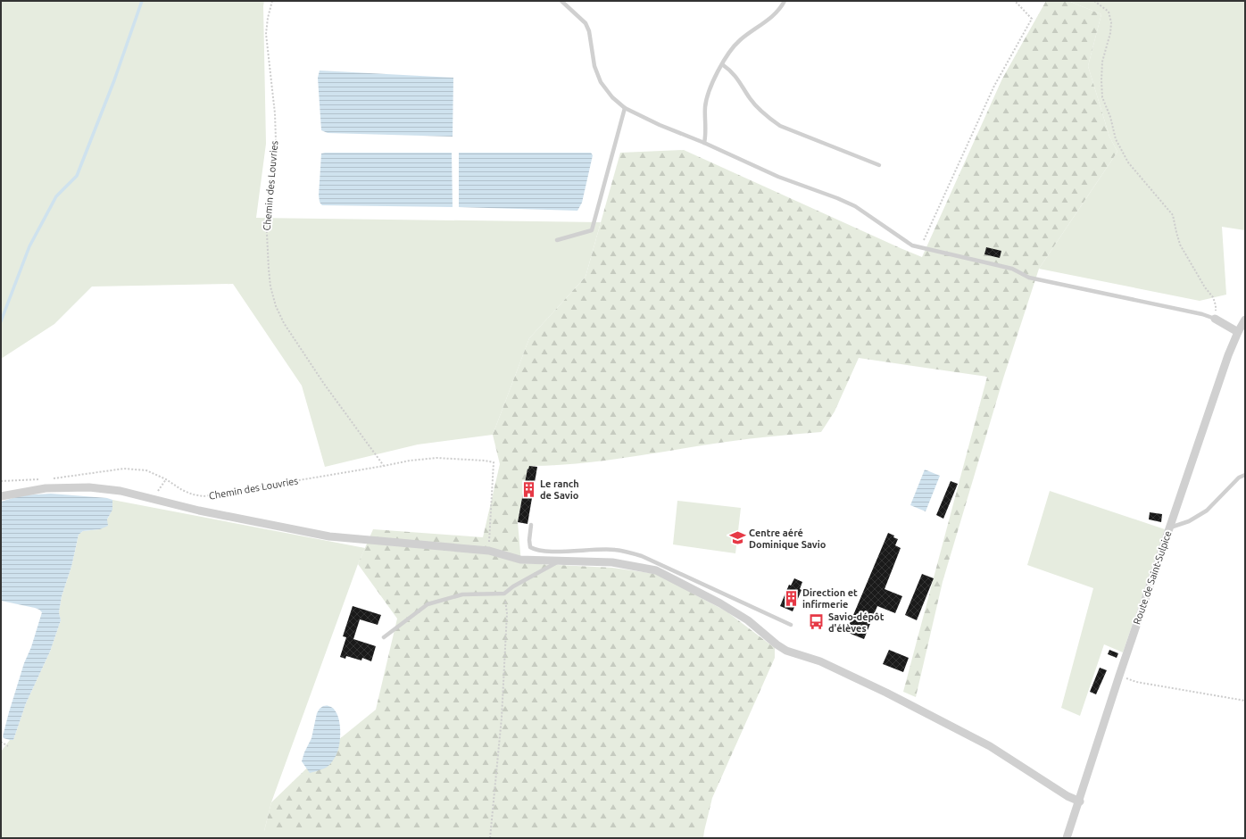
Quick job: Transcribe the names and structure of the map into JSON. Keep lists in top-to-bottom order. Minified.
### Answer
{"streets":{"street":["Route de Saint-Sulpice"],"path":["Chemin des Louvries"]},"places":{"building":["Le ranch de Savio","Direction et infirmerie"],"school or university":["Centre aéré Dominique Savio"],"bus stop":["Savio-dépôt d'élèves"]}}
